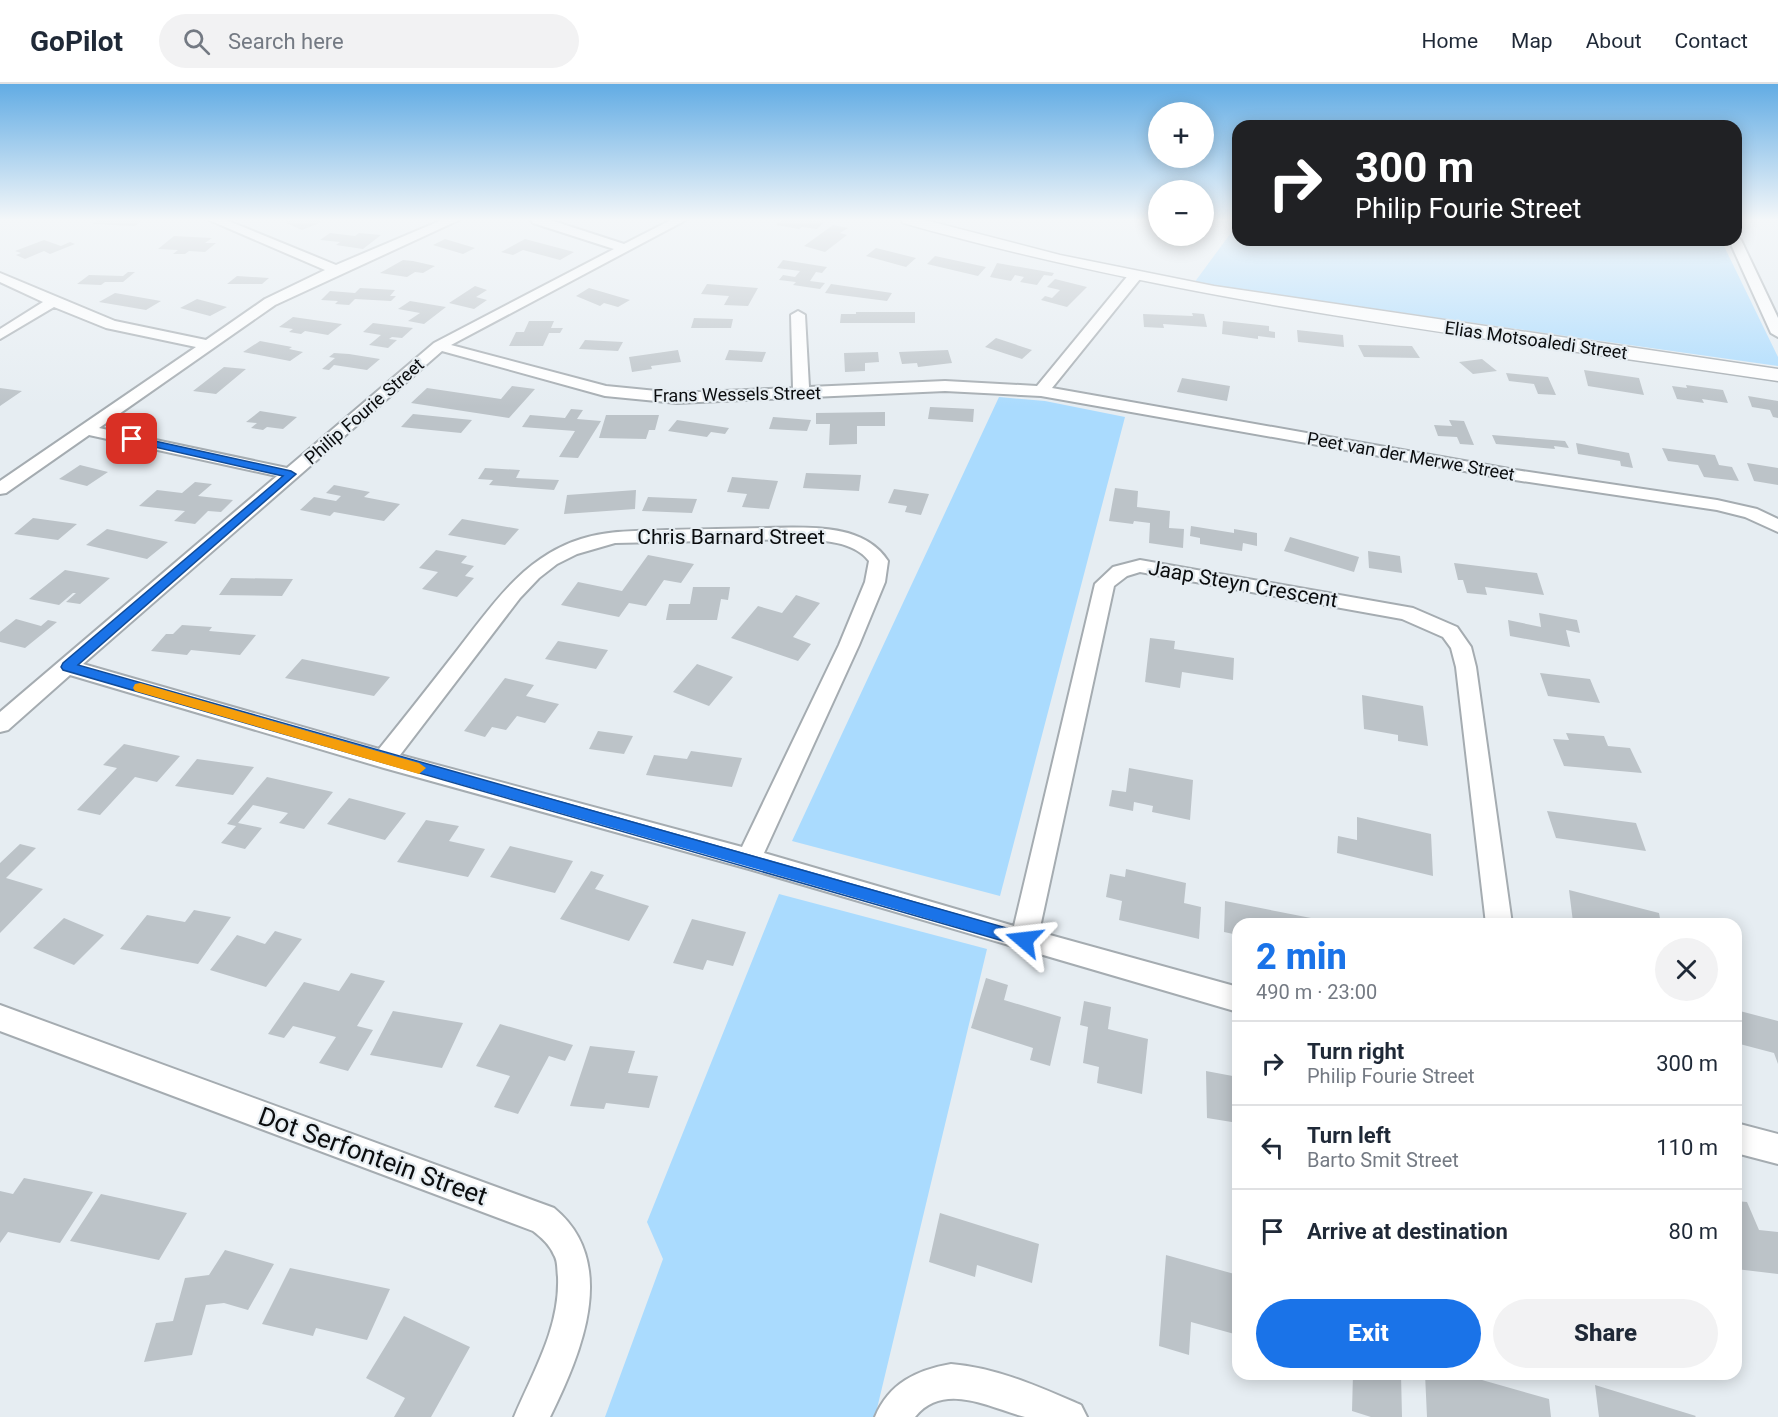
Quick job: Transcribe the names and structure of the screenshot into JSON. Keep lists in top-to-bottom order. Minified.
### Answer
{"streets":{"street":["Elias Motsoaledi Street","Frans Wessels Street","Philip Fourie Street","Peet van der Merwe Street","Chris Barnard Street","Jaap Steyn Crescent","Dot Serfontein Street"]},"crossings":[["Frans Wessels Street","Philip Fourie Street"],["Frans Wessels Street","Peet van der Merwe Street"]],"page":{"header":"GoPilot","search":"Search here","nav":["Home","Map","About","Contact"],"map_buttons":["+","−"],"turn":["300 m","Philip Fourie Street"],"heading":["2 min","490 m · 23:00"],"list":[{"name":"Turn right","note":"Philip Fourie Street","value":"300 m"},{"name":"Turn left","note":"Barto Smit Street","value":"110 m"},{"name":"Arrive at destination","value":"80 m"}],"buttons":["Exit","Share"]}}
